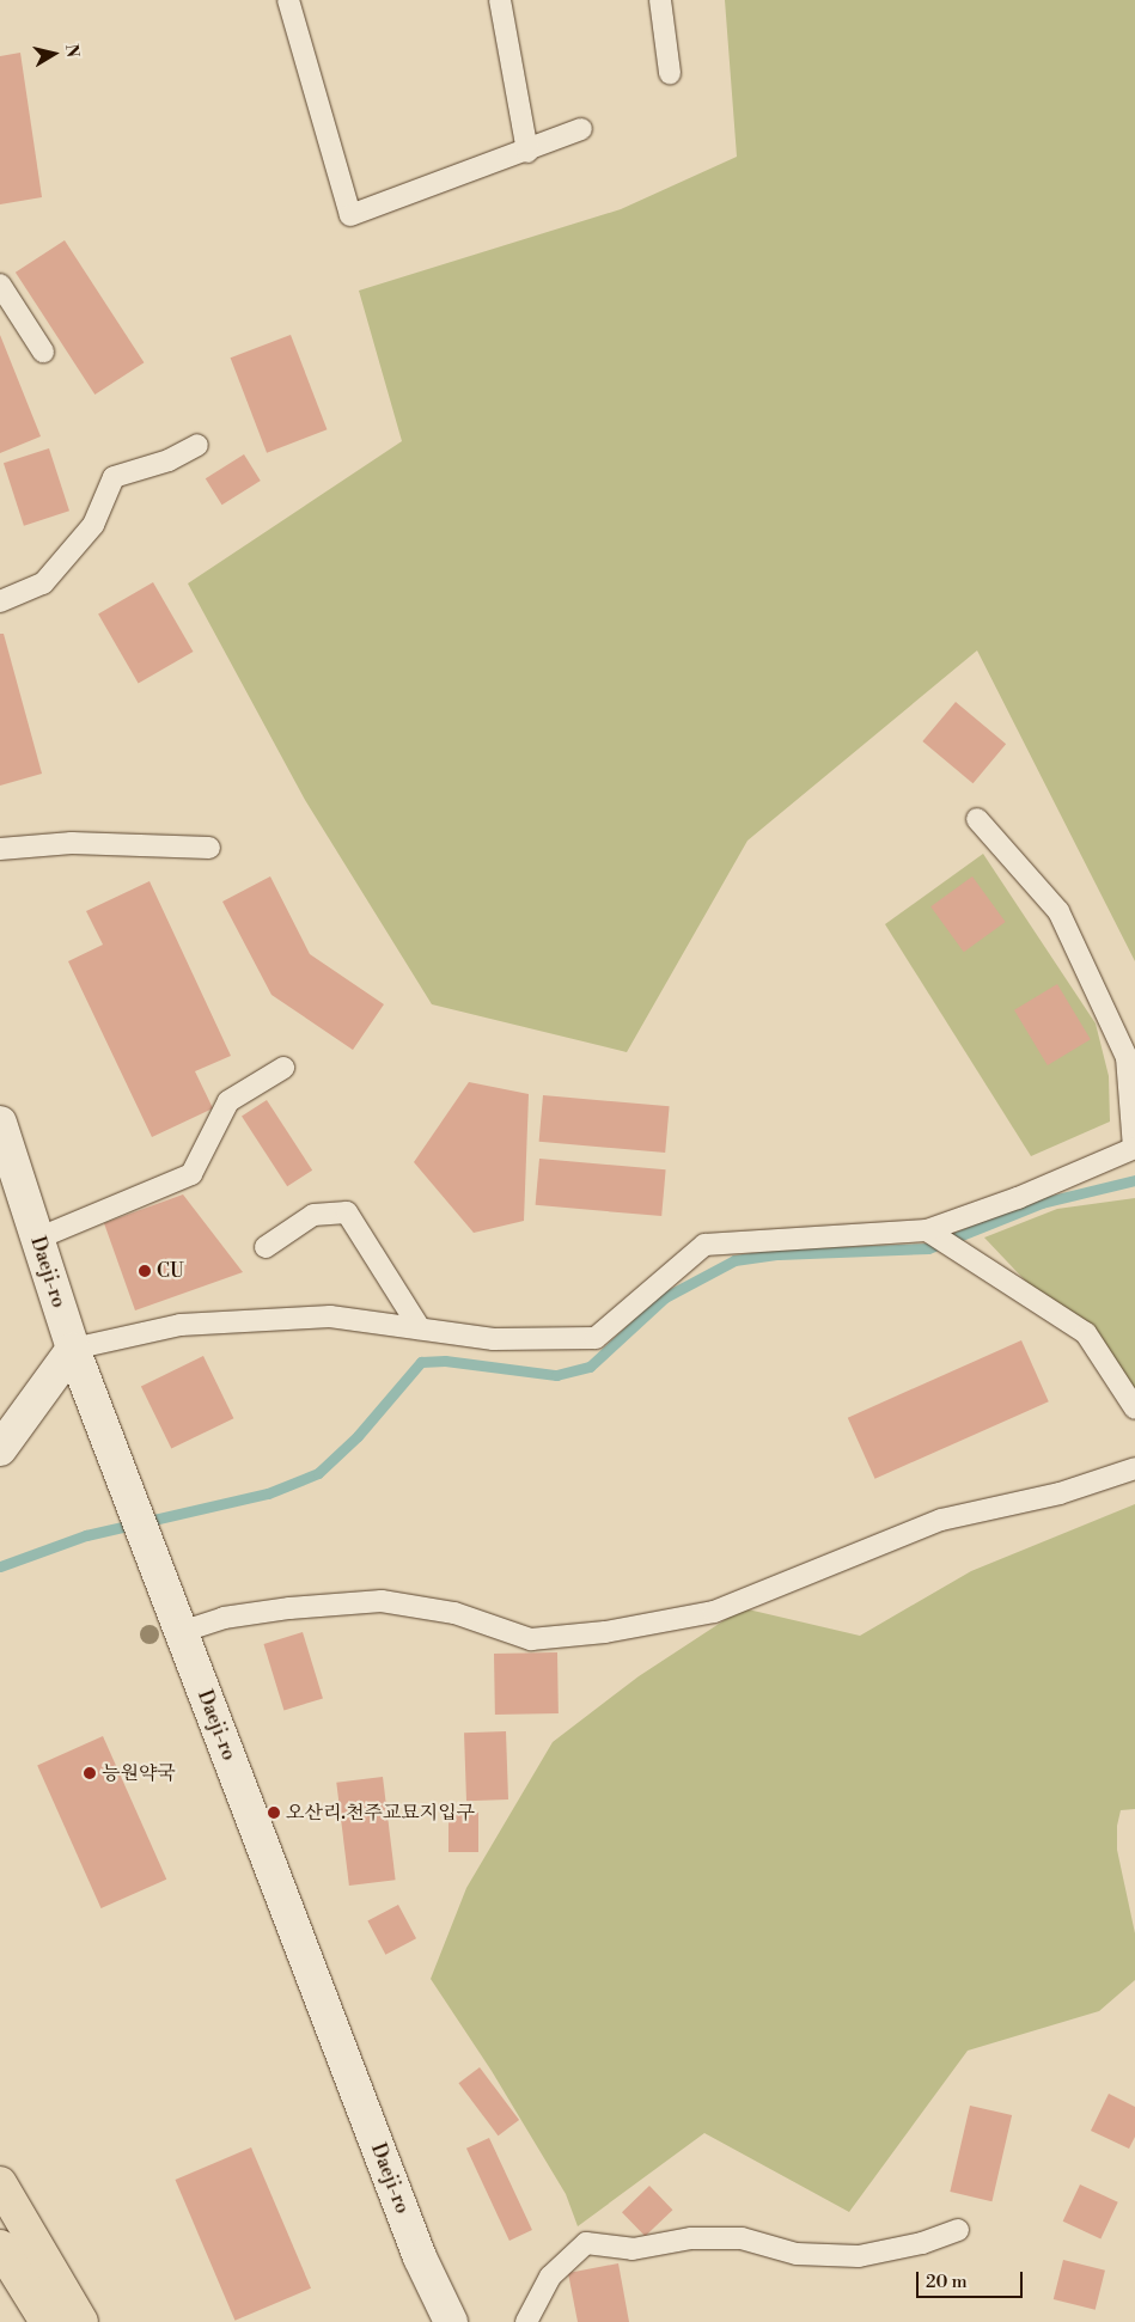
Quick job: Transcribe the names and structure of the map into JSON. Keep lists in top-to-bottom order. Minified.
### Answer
{"streets":{"main road":["Daeji-ro"]},"places":["CU","능원약국","오산리.천주교묘지입구"],"scale_bar":"20 m","north":"right"}
